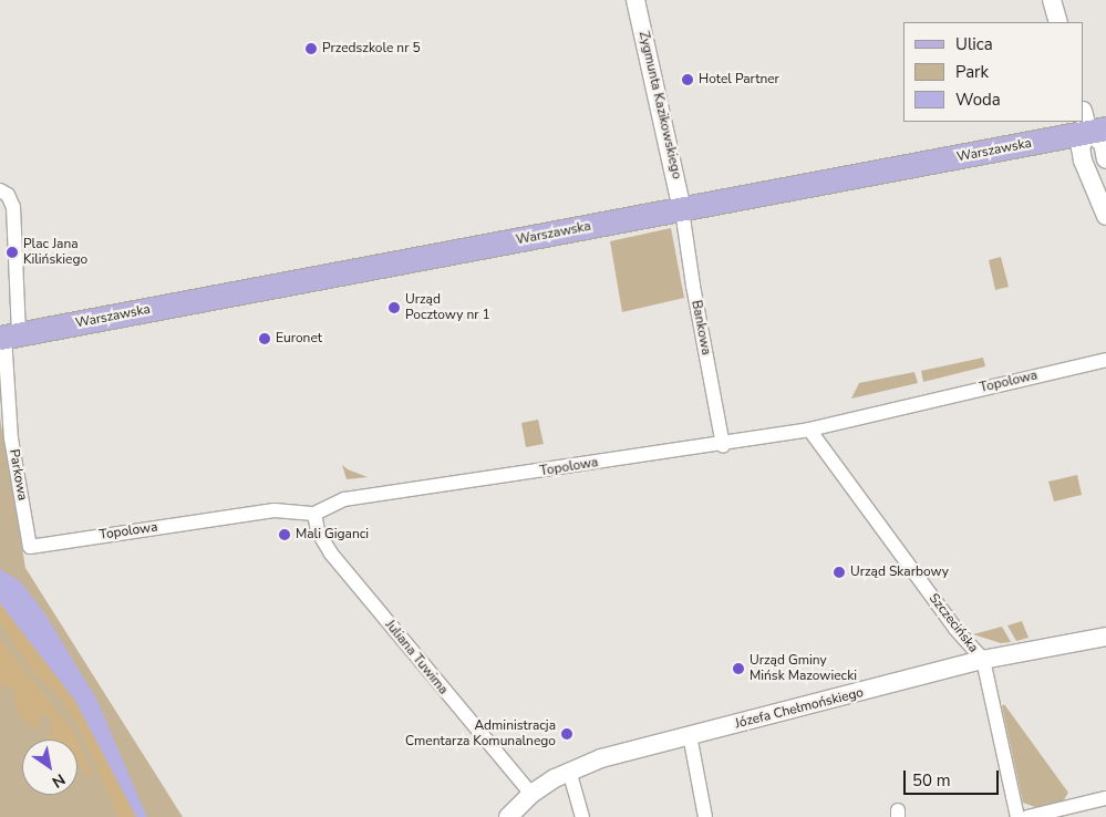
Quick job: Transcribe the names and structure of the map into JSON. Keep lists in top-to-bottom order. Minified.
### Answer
{"streets":{"main road":["Warszawska"],"street":["Zygmunta Kazikowskiego","Bankowa","Topolowa","Parkowa","Szczecińska","Juliana Tuwima","Józefa Chełmońskiego"]},"crossings":[["Zygmunta Kazikowskiego","Warszawska"],["Zygmunta Kazikowskiego","Bankowa"],["Warszawska","Bankowa"],["Warszawska","Parkowa"],["Bankowa","Topolowa"],["Topolowa","Parkowa"],["Topolowa","Szczecińska"],["Topolowa","Juliana Tuwima"],["Szczecińska","Józefa Chełmońskiego"],["Juliana Tuwima","Józefa Chełmońskiego"]],"places":["Przedszkole nr 5","Hotel Partner","Plac Jana Kilińskiego","Urząd Pocztowy nr 1","Euronet","Mali Giganci","Urząd Skarbowy","Urząd Gminy Mińsk Mazowiecki","Administracja Cmentarza Komunalnego"],"legend":["Ulica","Park","Woda"],"scale_bar":"50 m","north":"bottom right"}
